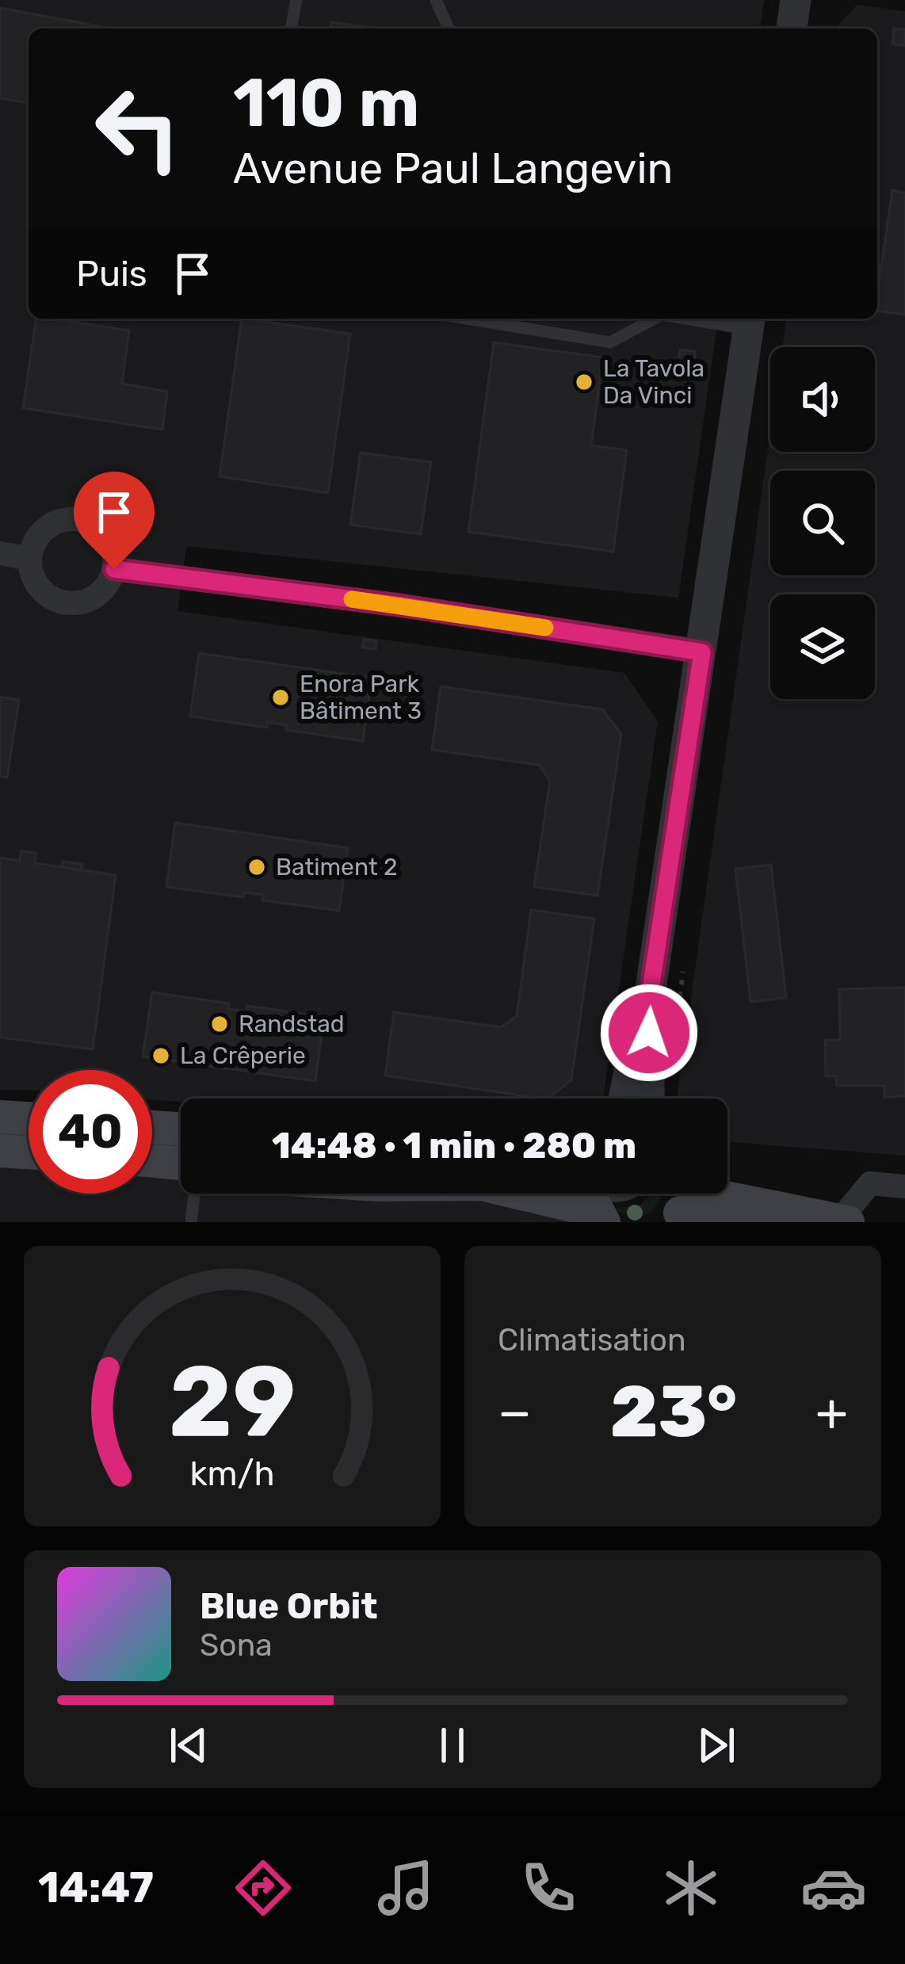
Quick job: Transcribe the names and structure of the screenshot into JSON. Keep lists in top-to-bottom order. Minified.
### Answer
{"places":["La Tavola Da Vinci","Enora Park Bâtiment 3","Batiment 2","Randstad","La Crêperie"],"page":{"turn":["110 m","Avenue Paul Langevin"],"then":"Puis","limit":"40","trip":"14:48 · 1 min · 280 m","tile":"Climatisation","heat":["−","23°","+"],"song":["Blue Orbit","Sona"],"tabs":"14:47","gauge":["29","km/h"]}}
